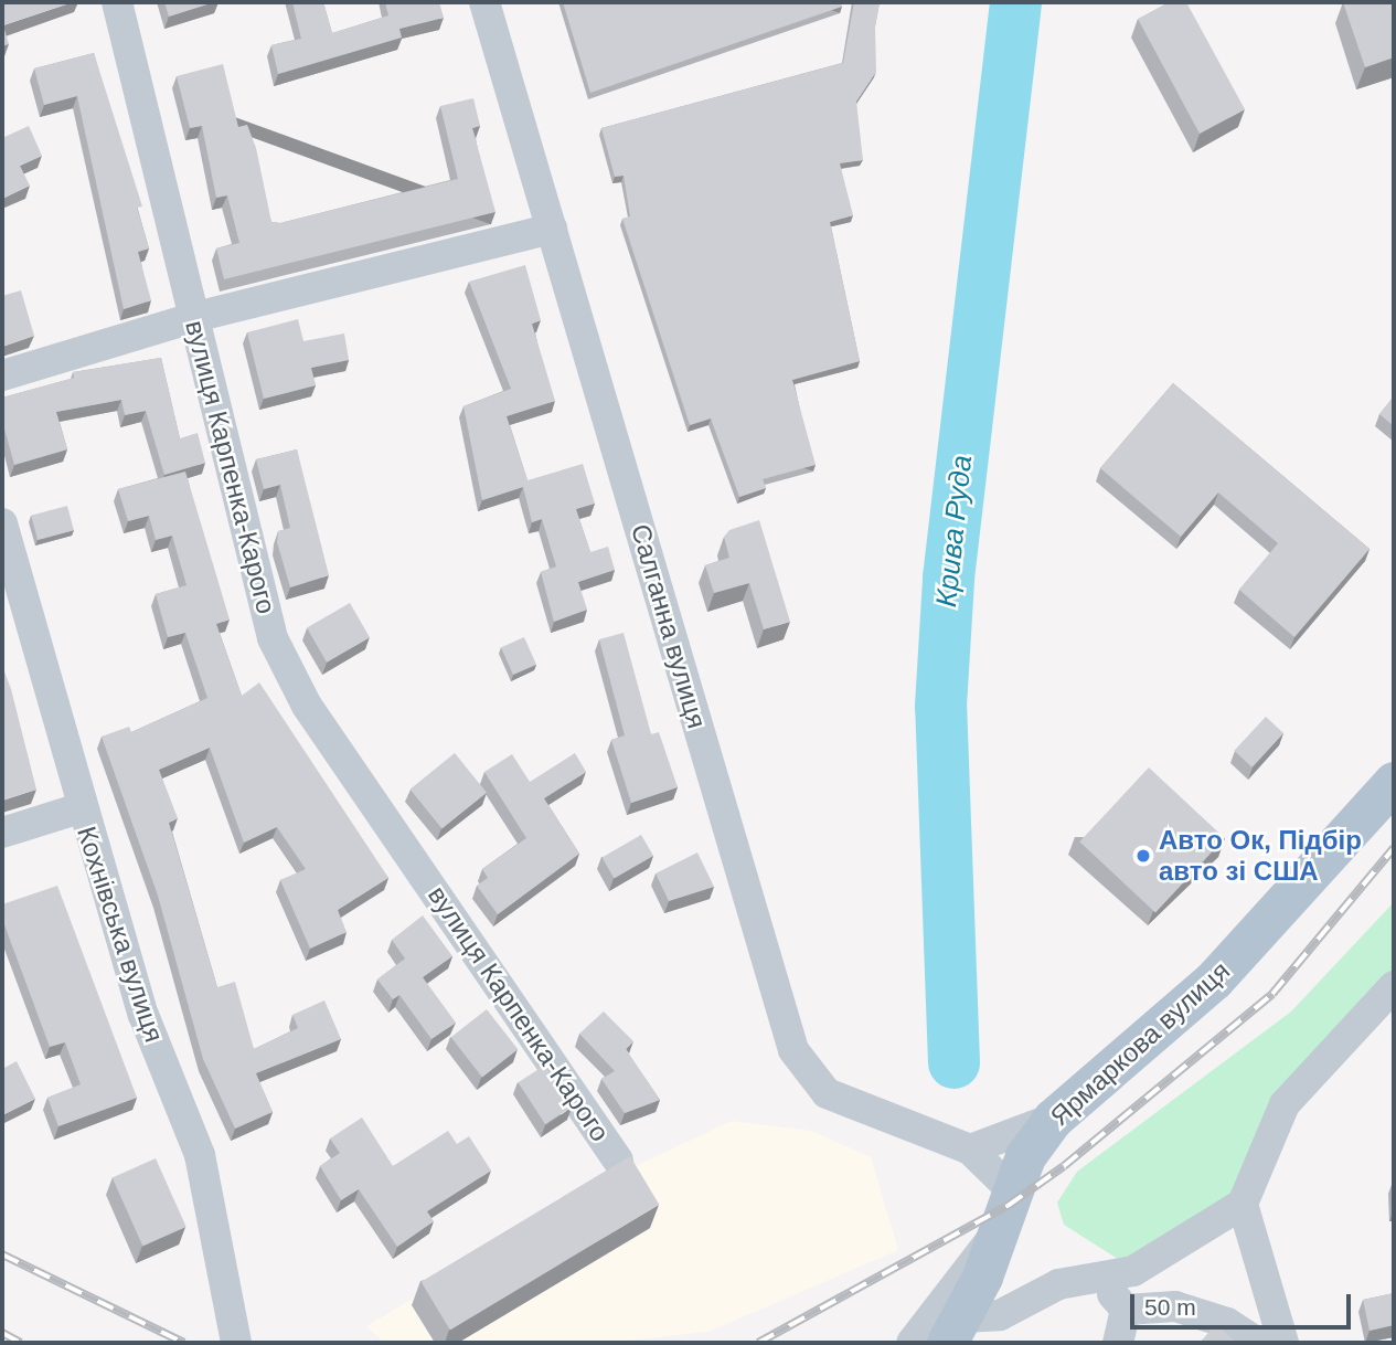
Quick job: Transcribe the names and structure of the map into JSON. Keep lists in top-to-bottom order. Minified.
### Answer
{"streets":{"main road":["Ярмаркова вулиця"],"street":["вулиця Карпенка-Карого","Салганна вулиця","Кохнівська вулиця"]},"crossings":[["Салганна вулиця","Ярмаркова вулиця"]],"water":["Крива Руда"],"places":["Авто Ок, Підбір авто зі США"],"scale_bar":"50 m"}
